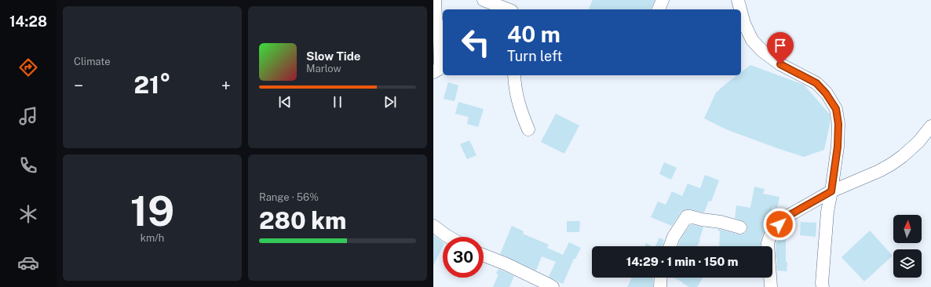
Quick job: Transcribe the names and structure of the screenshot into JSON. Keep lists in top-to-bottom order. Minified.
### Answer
{"north":"top","page":{"tabs":"14:28","tile":["Climate",["19","km/h"],["Range · 56%","280 km"]],"turn":["40 m","Turn left"],"song":["Slow Tide","Marlow"],"heat":["−","21°","+"],"limit":"30","trip":"14:29 · 1 min · 150 m"}}
